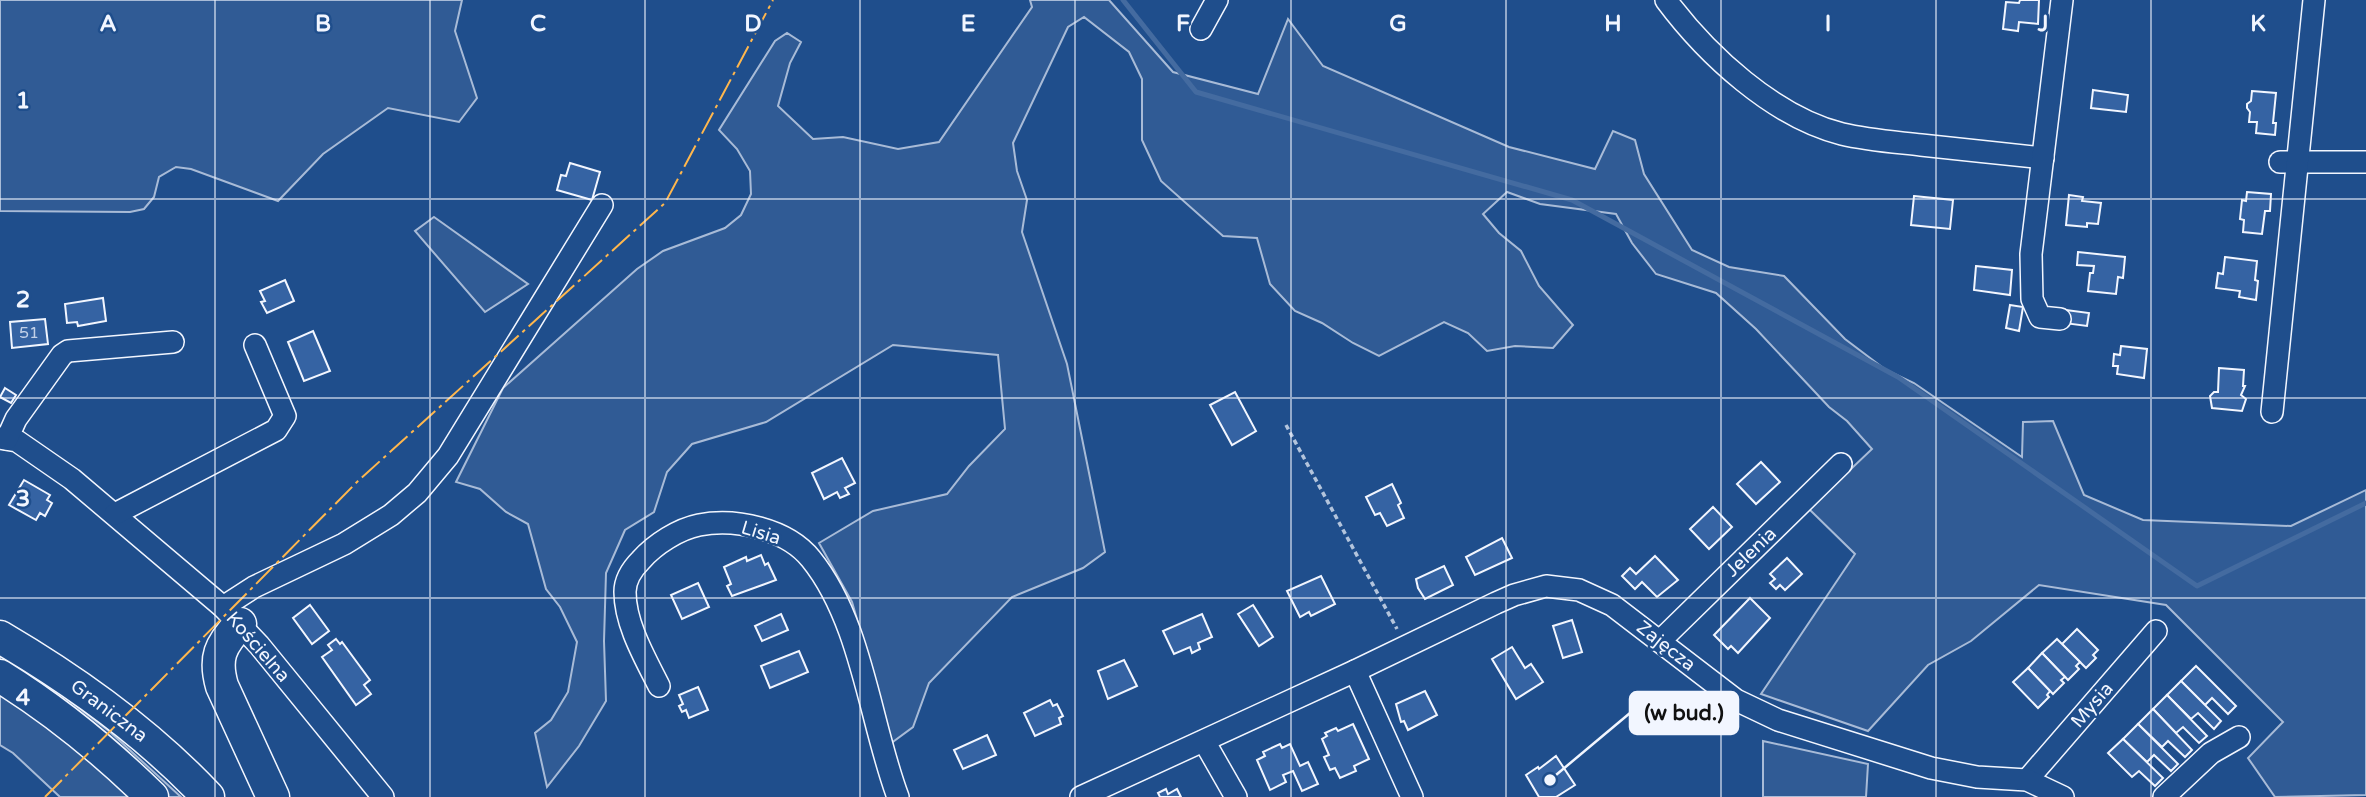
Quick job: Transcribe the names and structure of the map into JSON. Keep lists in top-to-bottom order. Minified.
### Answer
{"streets":{"highway":["Graniczna"],"street":["Lisia","Jelenia","Zajęcza","Kościelna","Mysia"]},"crossings":[["Jelenia","Zajęcza"],["Zajęcza","Mysia"]],"places":["(w bud.)"],"house_numbers":["51"],"grid":{"columns":["A","B","C","D","E","F","G","H","I","J","K"],"rows":["1","2","3","4"]}}
